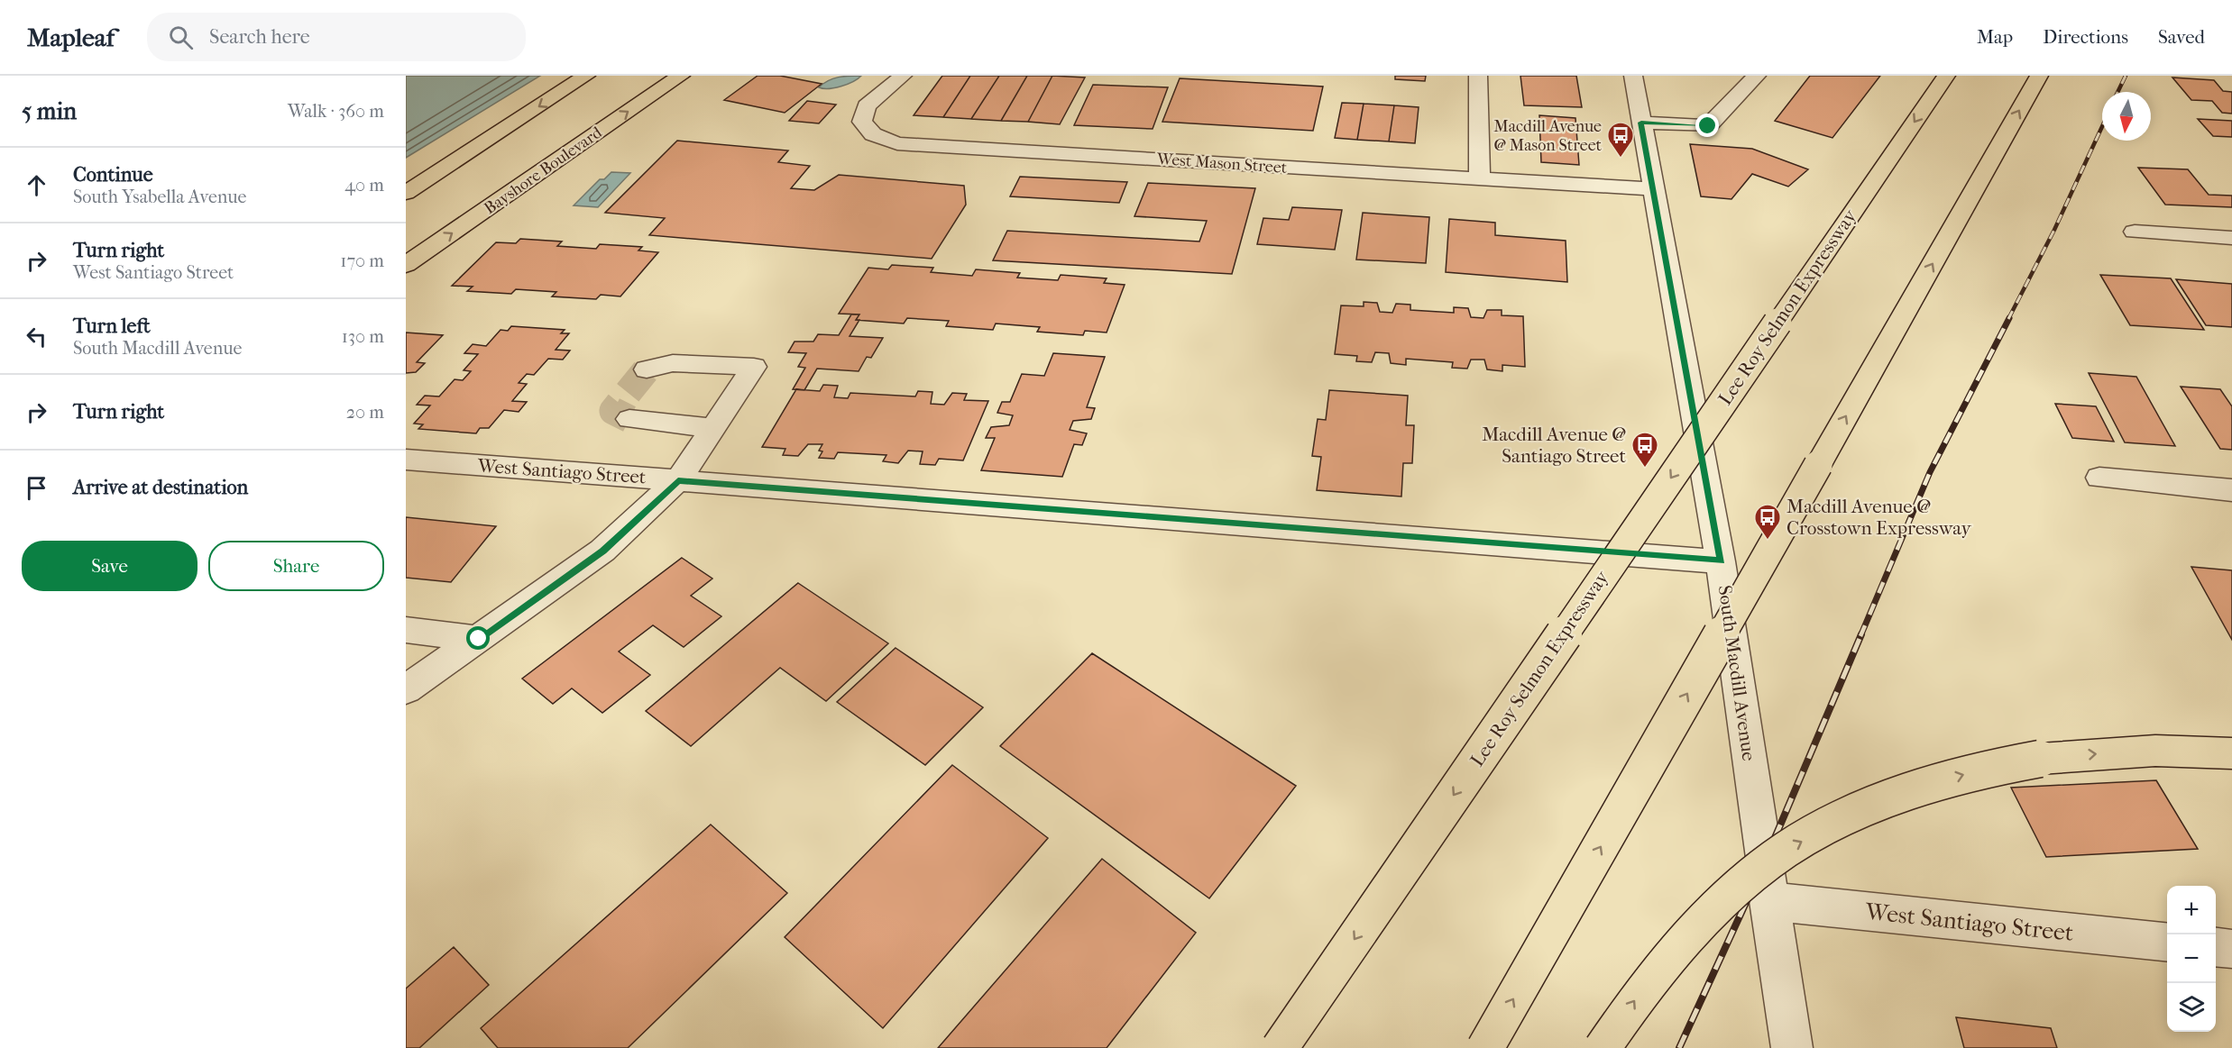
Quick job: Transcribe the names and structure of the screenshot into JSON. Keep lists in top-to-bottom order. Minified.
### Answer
{"streets":{"main road":["Bayshore Boulevard","Lee Roy Selmon Expressway"],"street":["West Mason Street","West Santiago Street","South Macdill Avenue"]},"crossings":[["West Mason Street","South Macdill Avenue"],["West Santiago Street","South Macdill Avenue"]],"places":{"bus stop":["Macdill Avenue @ Mason Street","Macdill Avenue @ Santiago Street","Macdill Avenue @ Crosstown Expressway"]},"north":"bottom","page":{"header":"Mapleaf","search":"Search here","nav":["Map","Directions","Saved"],"heading":["5 min","Walk · 360 m"],"list":[["Continue","South Ysabella Avenue","40 m"],["Turn right","West Santiago Street","170 m"],["Turn left","South Macdill Avenue","130 m"],["Turn right","20 m"],"Arrive at destination"],"buttons":["Save","Share"],"map_buttons":["+","−"]}}
